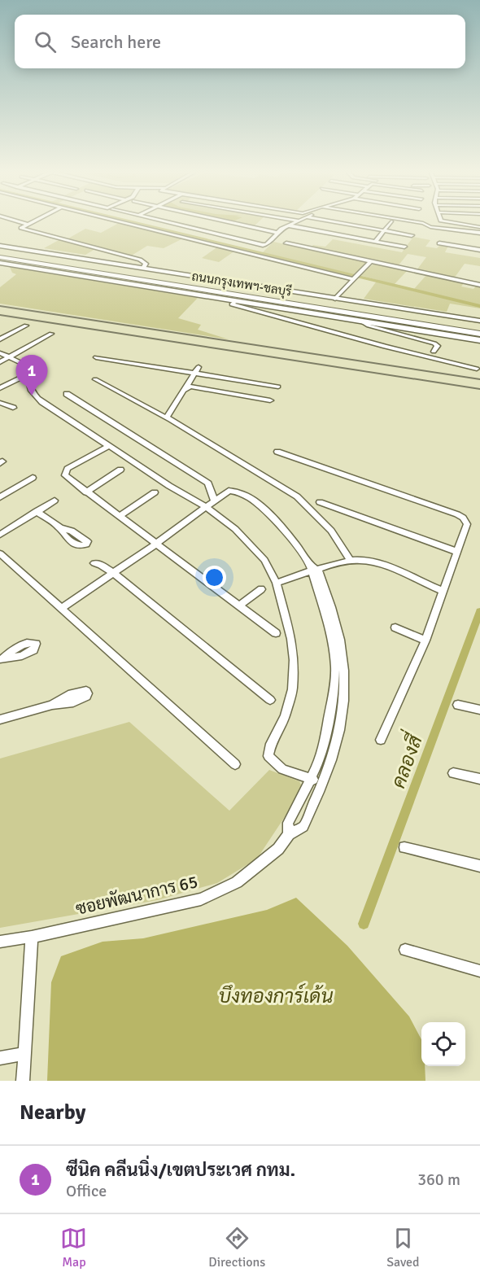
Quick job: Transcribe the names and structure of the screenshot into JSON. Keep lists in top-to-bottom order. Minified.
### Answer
{"streets":{"highway":["ถนนกรุงเทพฯ-ชลบุรี"],"street":["ซอยพัฒนาการ 65"]},"water":["คลองสี่","บึงทองการ์เด้น"],"page":{"search":"Search here","pins":"1","heading":"Nearby","list":[{"mark":"1","name":"ซีนิค คลีนนิ่ง/เขตประเวศ กทม.","note":"Office","value":"360 m"}],"nav":["Map","Directions","Saved"]}}
